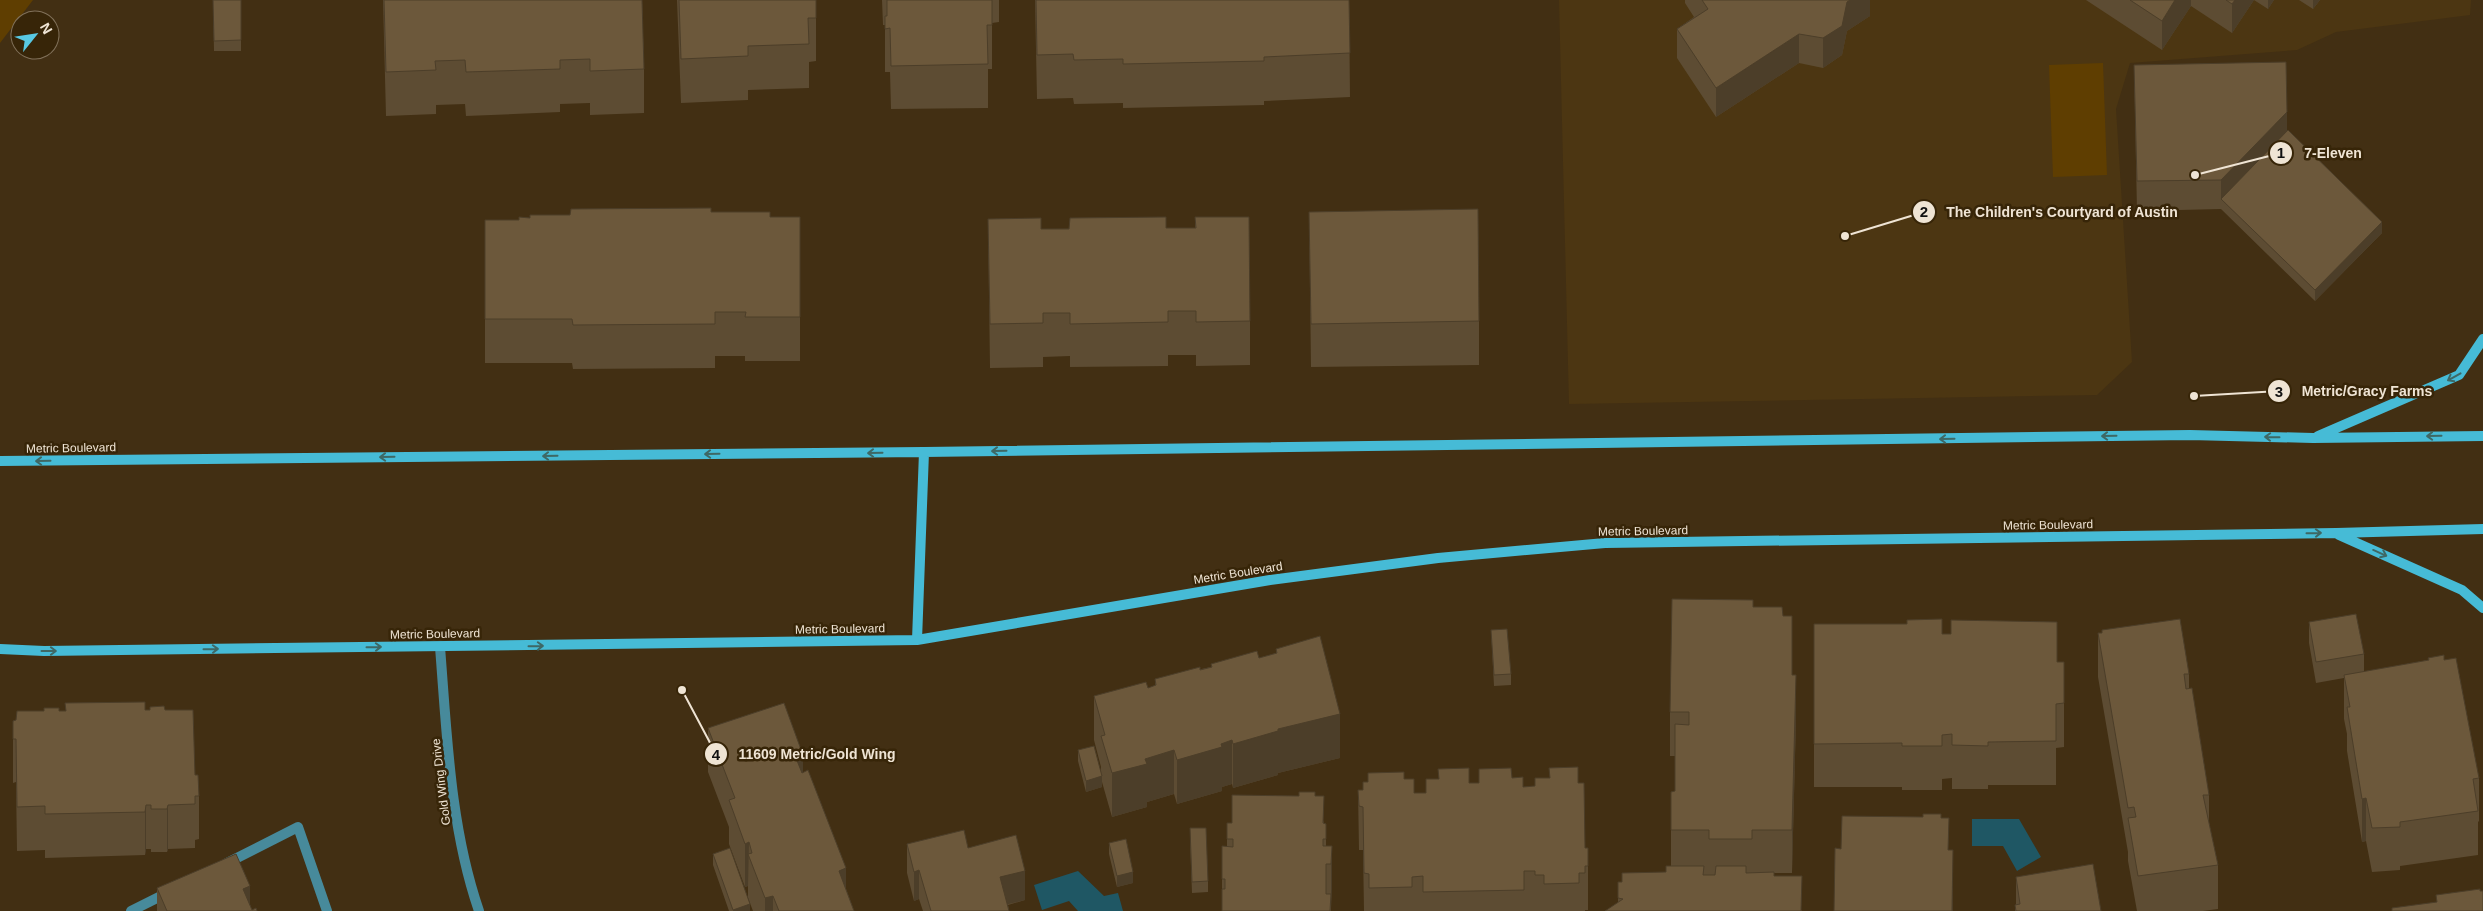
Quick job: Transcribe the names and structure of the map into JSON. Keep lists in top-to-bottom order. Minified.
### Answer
{"streets":{"main road":["Metric Boulevard"],"street":["Gold Wing Drive"]},"crossings":[["Metric Boulevard","Gold Wing Drive"]],"places":["7-Eleven","The Children's Courtyard of Austin","Metric/Gracy Farms","11609 Metric/Gold Wing"],"north":"top right"}
